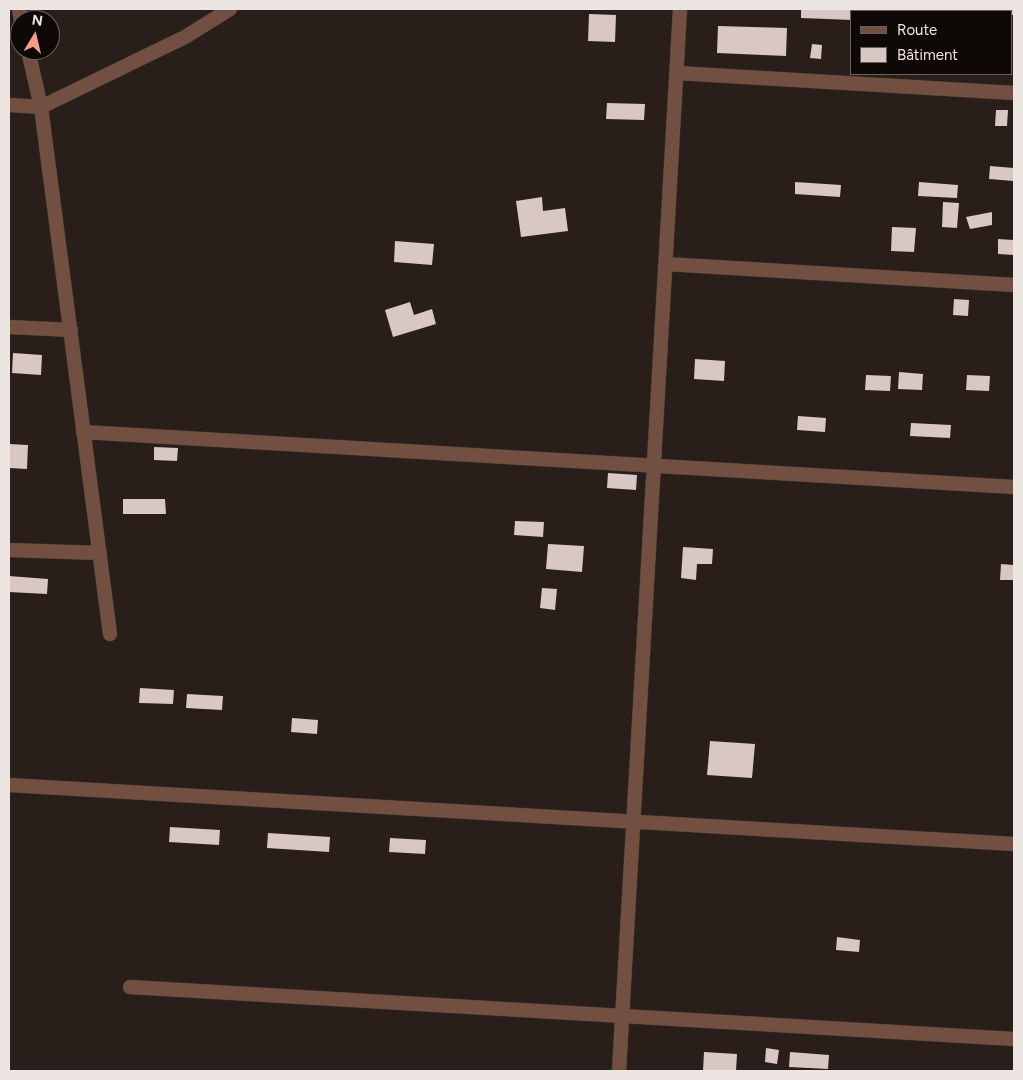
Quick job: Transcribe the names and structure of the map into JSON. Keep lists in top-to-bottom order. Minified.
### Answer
{"legend":["Route","Bâtiment"],"north":"top"}
